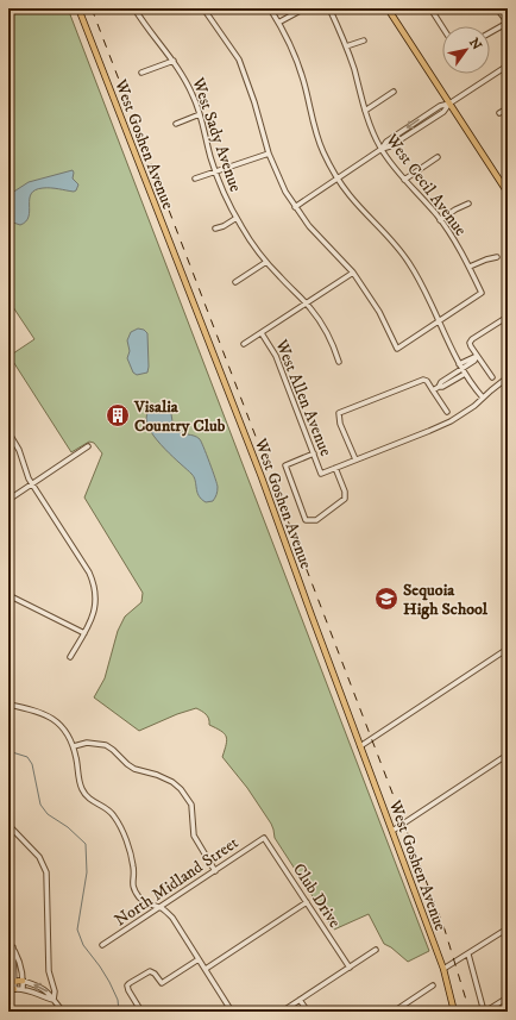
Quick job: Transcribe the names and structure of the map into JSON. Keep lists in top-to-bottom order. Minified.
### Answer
{"streets":{"main road":["West Goshen Avenue"],"street":["West Sady Avenue","West Cecil Avenue","West Allen Avenue","North Midland Street","Club Drive"]},"crossings":[["North Midland Street","Club Drive"]],"places":{"building":["Visalia Country Club"],"school or university":["Sequoia High School"]},"north":"top right"}
